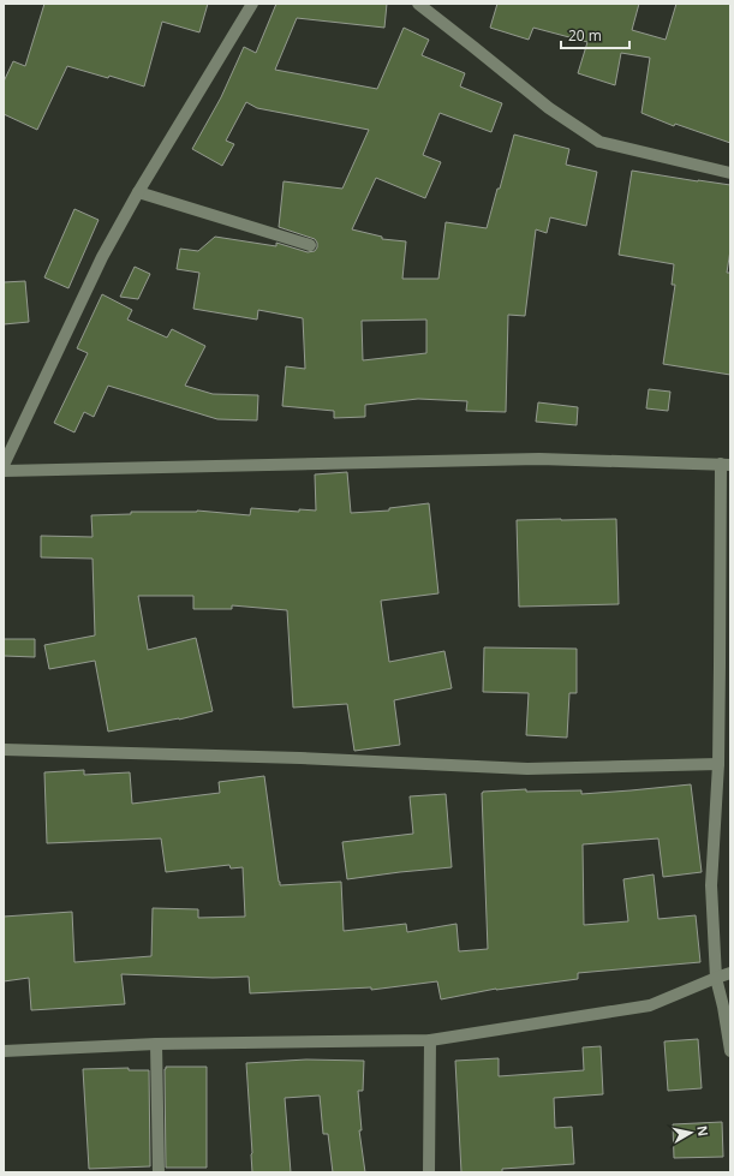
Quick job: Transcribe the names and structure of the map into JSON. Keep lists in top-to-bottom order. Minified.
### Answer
{"scale_bar":"20 m","north":"right"}
